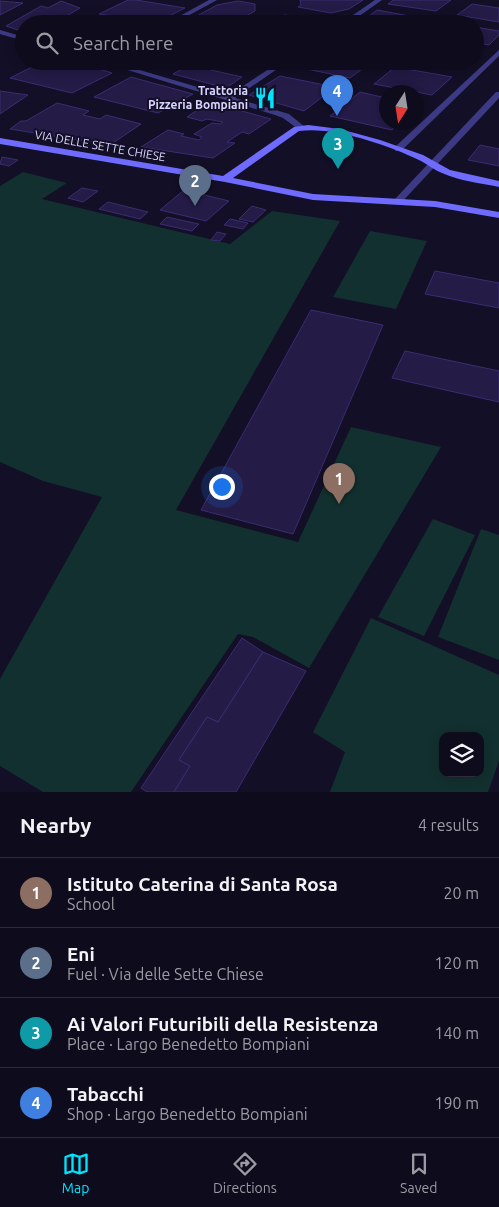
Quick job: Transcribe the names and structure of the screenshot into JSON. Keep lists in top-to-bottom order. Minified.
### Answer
{"streets":{"main road":["VIA DELLE SETTE CHIESE"]},"places":{"restaurant":["Trattoria Pizzeria Bompiani"]},"north":"bottom","page":{"search":"Search here","pins":["4","3","2","1"],"heading":["Nearby","4 results"],"list":[{"mark":"1","name":"Istituto Caterina di Santa Rosa","note":"School","value":"20 m"},{"mark":"2","name":"Eni","note":"Fuel · Via delle Sette Chiese","value":"120 m"},{"mark":"3","name":"Ai Valori Futuribili della Resistenza","note":"Place · Largo Benedetto Bompiani","value":"140 m"},{"mark":"4","name":"Tabacchi","note":"Shop · Largo Benedetto Bompiani","value":"190 m"}],"nav":["Map","Directions","Saved"]}}
